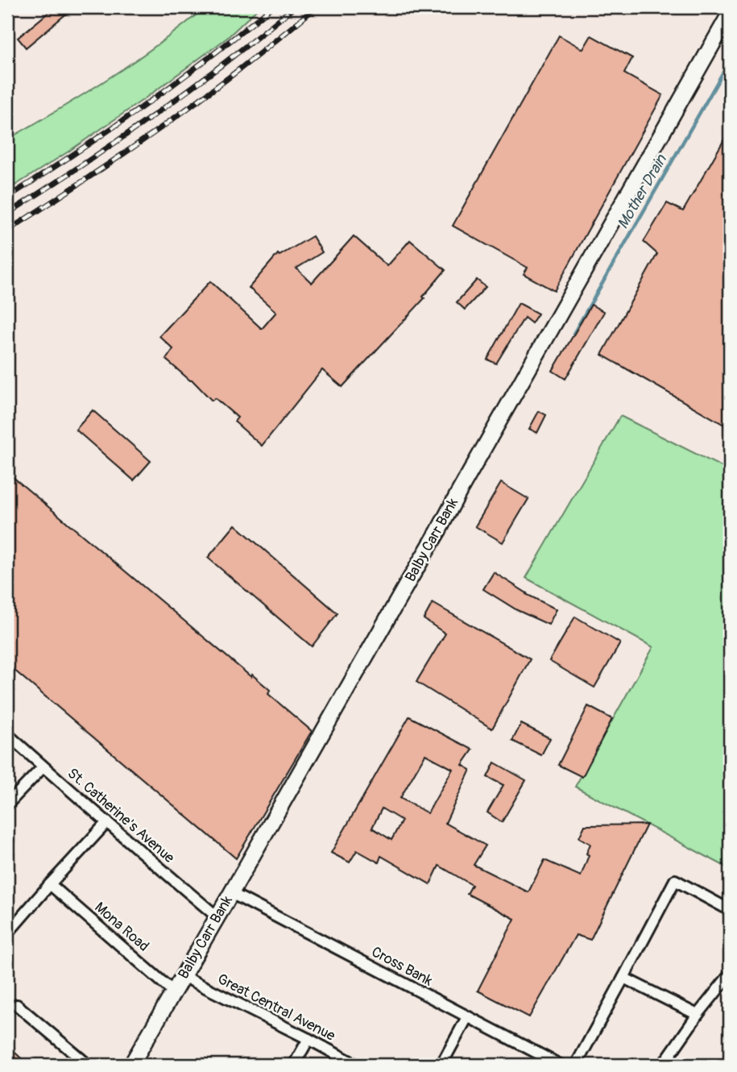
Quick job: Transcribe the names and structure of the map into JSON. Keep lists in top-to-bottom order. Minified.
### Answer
{"streets":{"street":["Balby Carr Bank","St. Catherine's Avenue","Mona Road","Cross Bank","Great Central Avenue"]},"crossings":[["Balby Carr Bank","St. Catherine's Avenue"],["Balby Carr Bank","Mona Road"],["Balby Carr Bank","Cross Bank"],["Balby Carr Bank","Great Central Avenue"]],"water":["Mother Drain"]}
